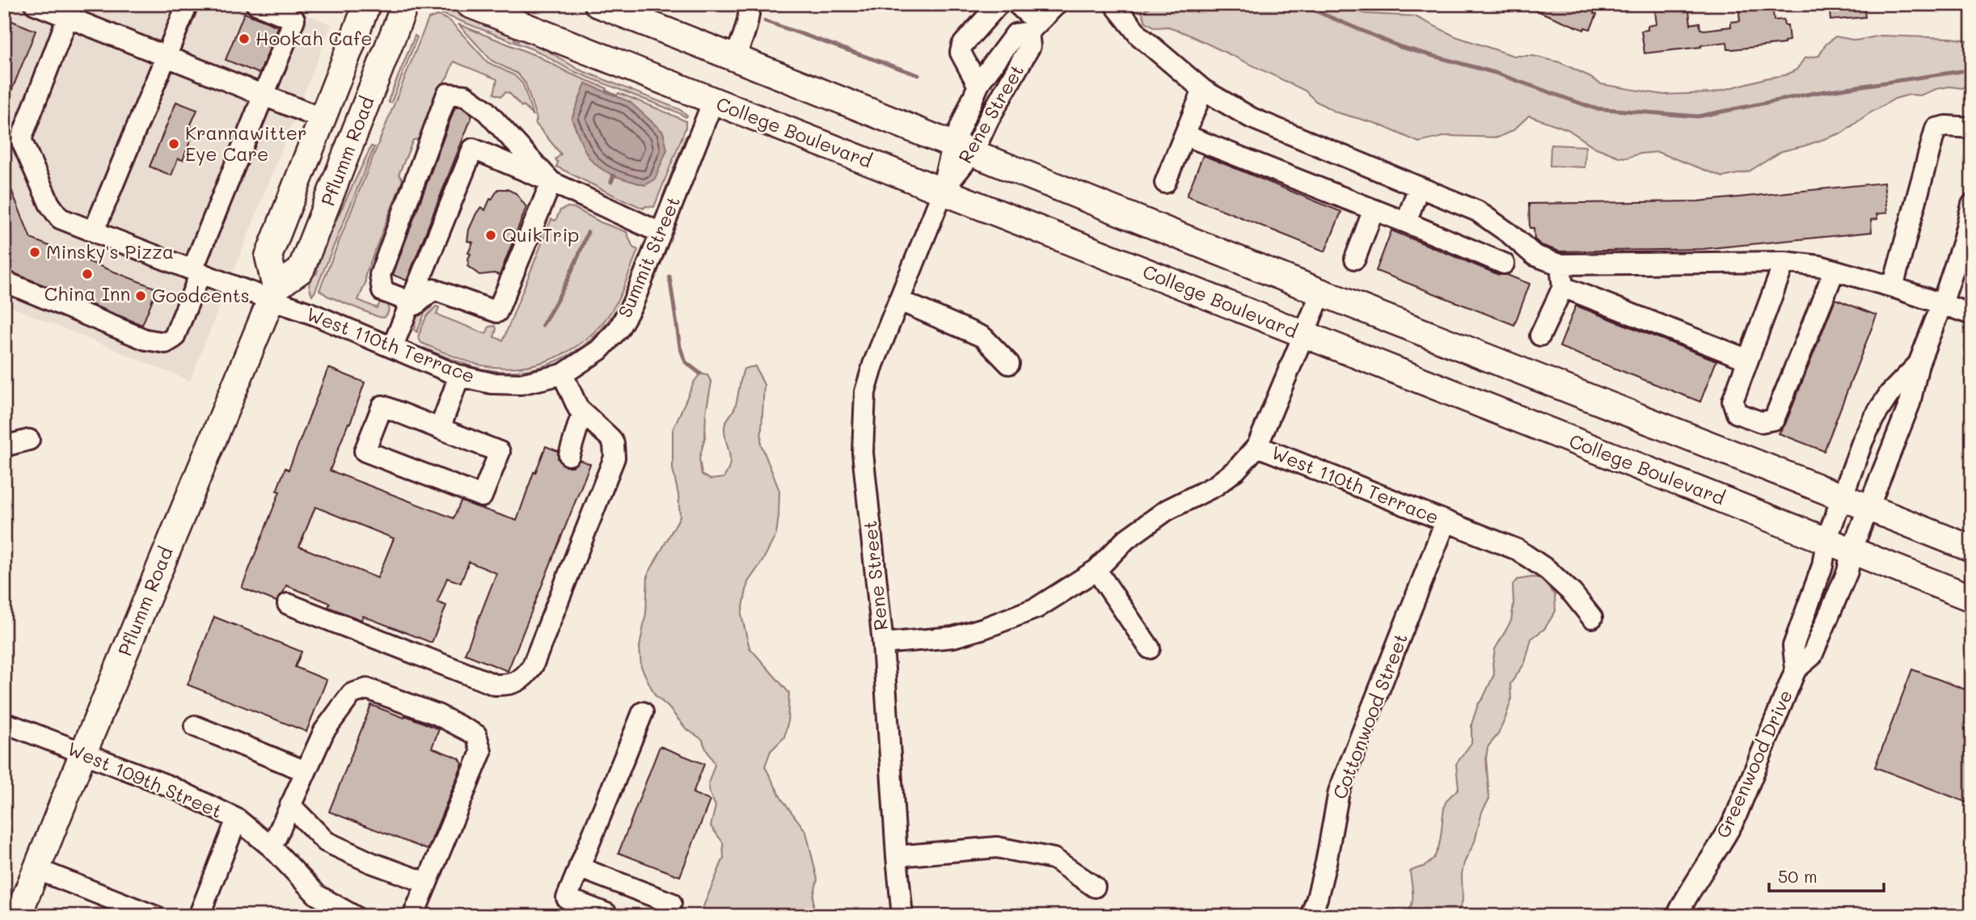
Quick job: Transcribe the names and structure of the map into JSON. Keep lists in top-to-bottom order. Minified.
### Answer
{"streets":{"main road":["College Boulevard","Pflumm Road"],"street":["Rene Street","Summit Street","West 110th Terrace","Cottonwood Street","Greenwood Drive","West 109th Street"]},"crossings":[["Rene Street","College Boulevard"],["Rene Street","West 110th Terrace"],["College Boulevard","Summit Street"],["College Boulevard","Greenwood Drive"],["Pflumm Road","West 110th Terrace"],["Pflumm Road","West 109th Street"],["Summit Street","West 110th Terrace"],["West 110th Terrace","Cottonwood Street"]],"places":["Hookah Cafe","Krannawitter Eye Care","QuikTrip","Minsky's Pizza","China Inn","Goodcents"],"scale_bar":"50 m"}
